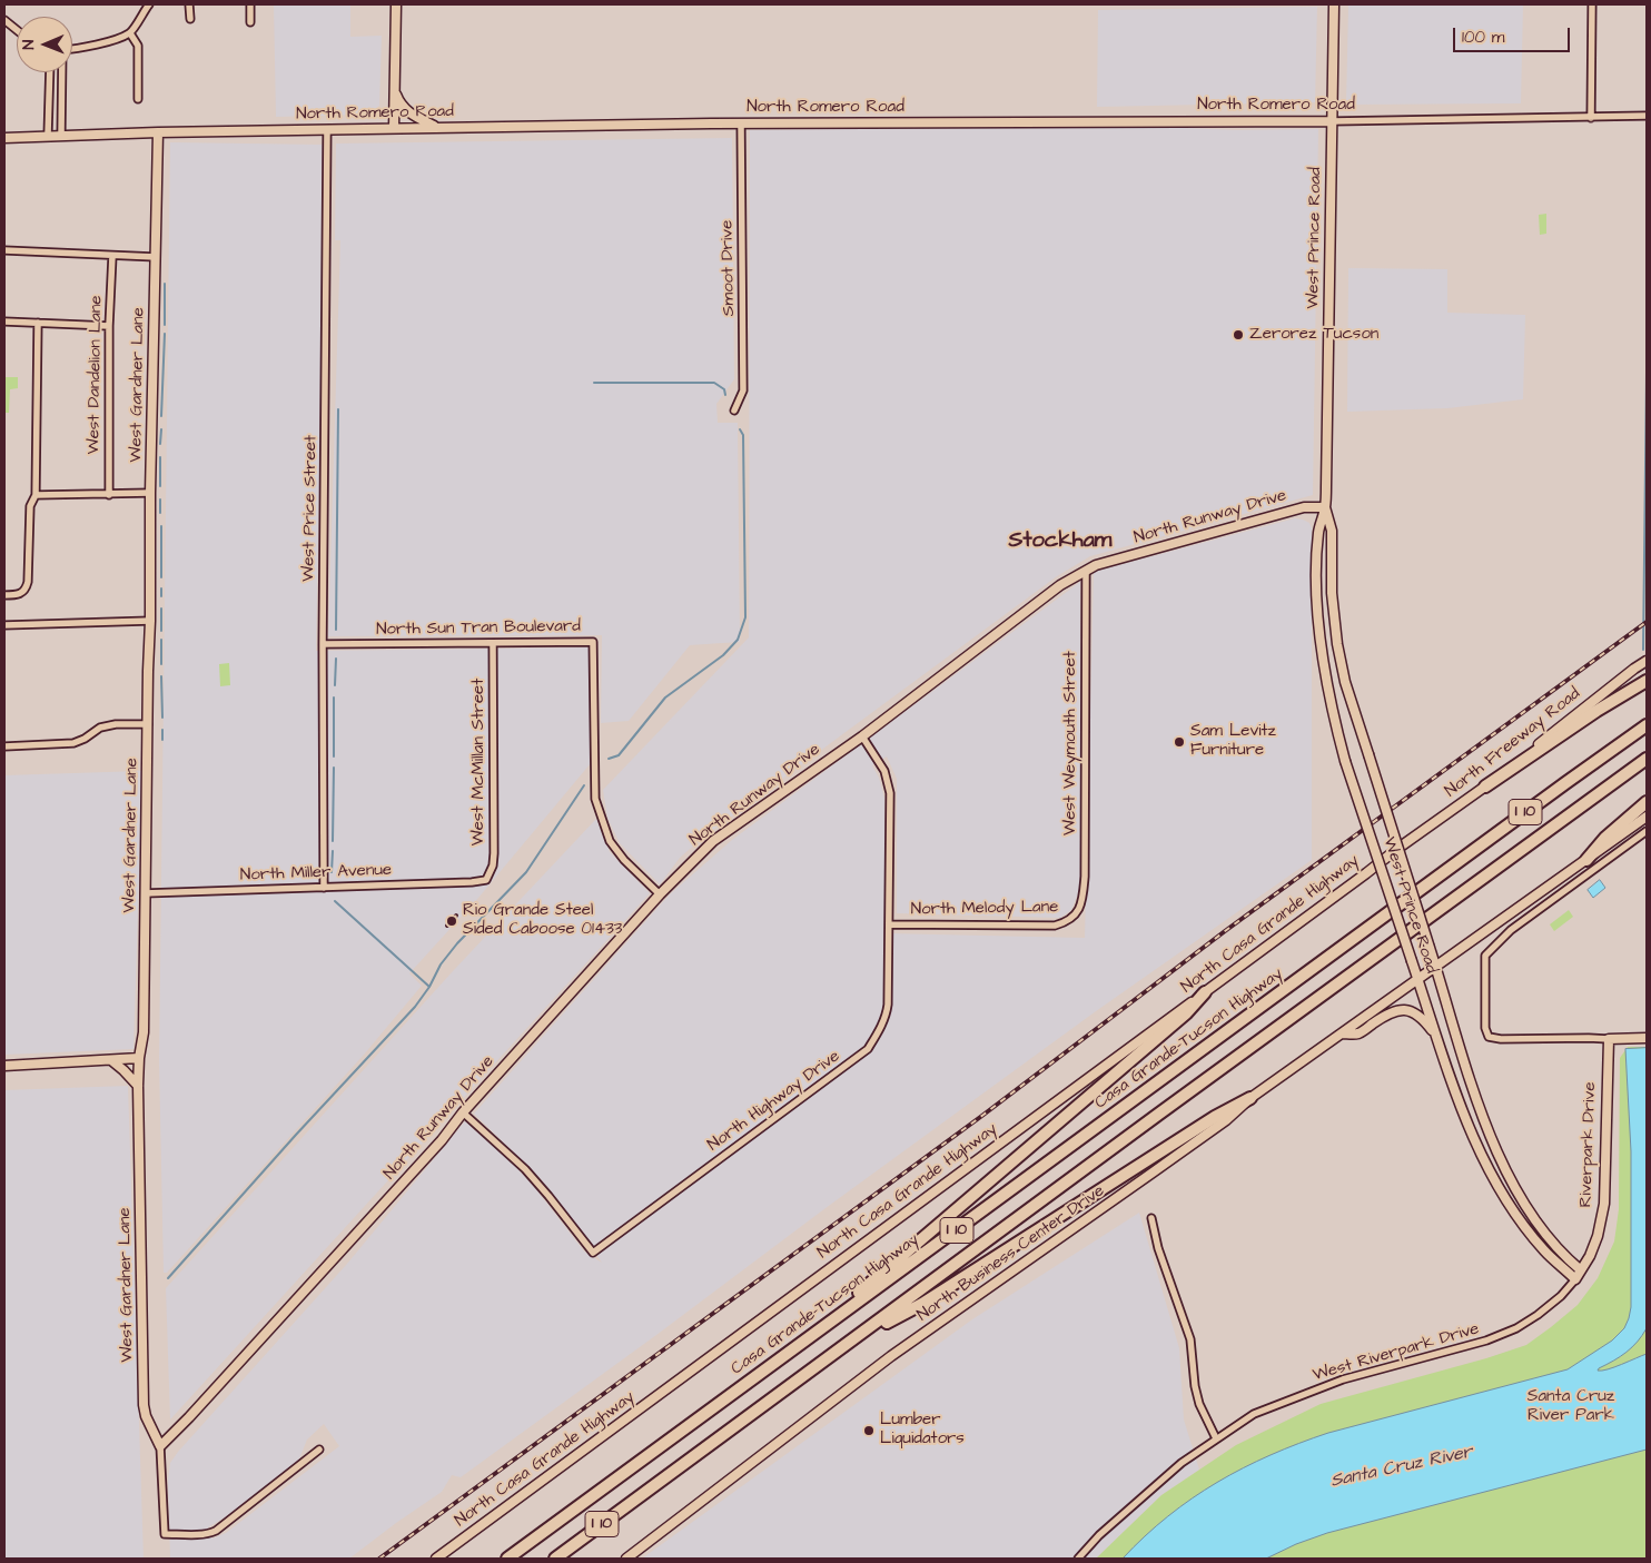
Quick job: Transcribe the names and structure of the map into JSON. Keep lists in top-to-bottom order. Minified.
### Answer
{"streets":{"highway":["I 10","Casa Grande-Tucson Highway"],"street":["North Romero Road","West Prince Road","Smoot Drive","West Dandelion Lane","West Gardner Lane","West Price Street","North Runway Drive","North Sun Tran Boulevard","West Weymouth Street","North Freeway Road","West McMillan Street","North Miller Avenue","North Melody Lane","North Casa Grande Highway","North Highway Drive","Riverpark Drive","North Business Center Drive","West Riverpark Drive"]},"crossings":[["North Romero Road","West Prince Road"],["North Romero Road","Smoot Drive"],["North Romero Road","West Gardner Lane"],["North Romero Road","West Price Street"],["West Prince Road","North Runway Drive"],["West Prince Road","North Freeway Road"],["West Prince Road","North Casa Grande Highway"],["West Prince Road","Riverpark Drive"],["West Prince Road","North Business Center Drive"],["West Prince Road","West Riverpark Drive"],["West Gardner Lane","North Runway Drive"],["West Gardner Lane","North Miller Avenue"],["West Price Street","North Sun Tran Boulevard"],["West Price Street","North Miller Avenue"],["North Runway Drive","North Sun Tran Boulevard"],["North Runway Drive","West Weymouth Street"],["North Runway Drive","North Highway Drive"],["North Sun Tran Boulevard","West McMillan Street"],["West Weymouth Street","North Melody Lane"],["North Freeway Road","North Casa Grande Highway"],["West McMillan Street","North Miller Avenue"],["North Melody Lane","North Highway Drive"],["Riverpark Drive","West Riverpark Drive"]],"districts":["Stockham"],"water":["Santa Cruz River"],"parks":["Santa Cruz River Park"],"places":["Zerorez Tucson","Sam Levitz Furniture","Rio Grande Steel Sided Caboose 01433","Lumber Liquidators"],"scale_bar":"100 m","north":"left"}
